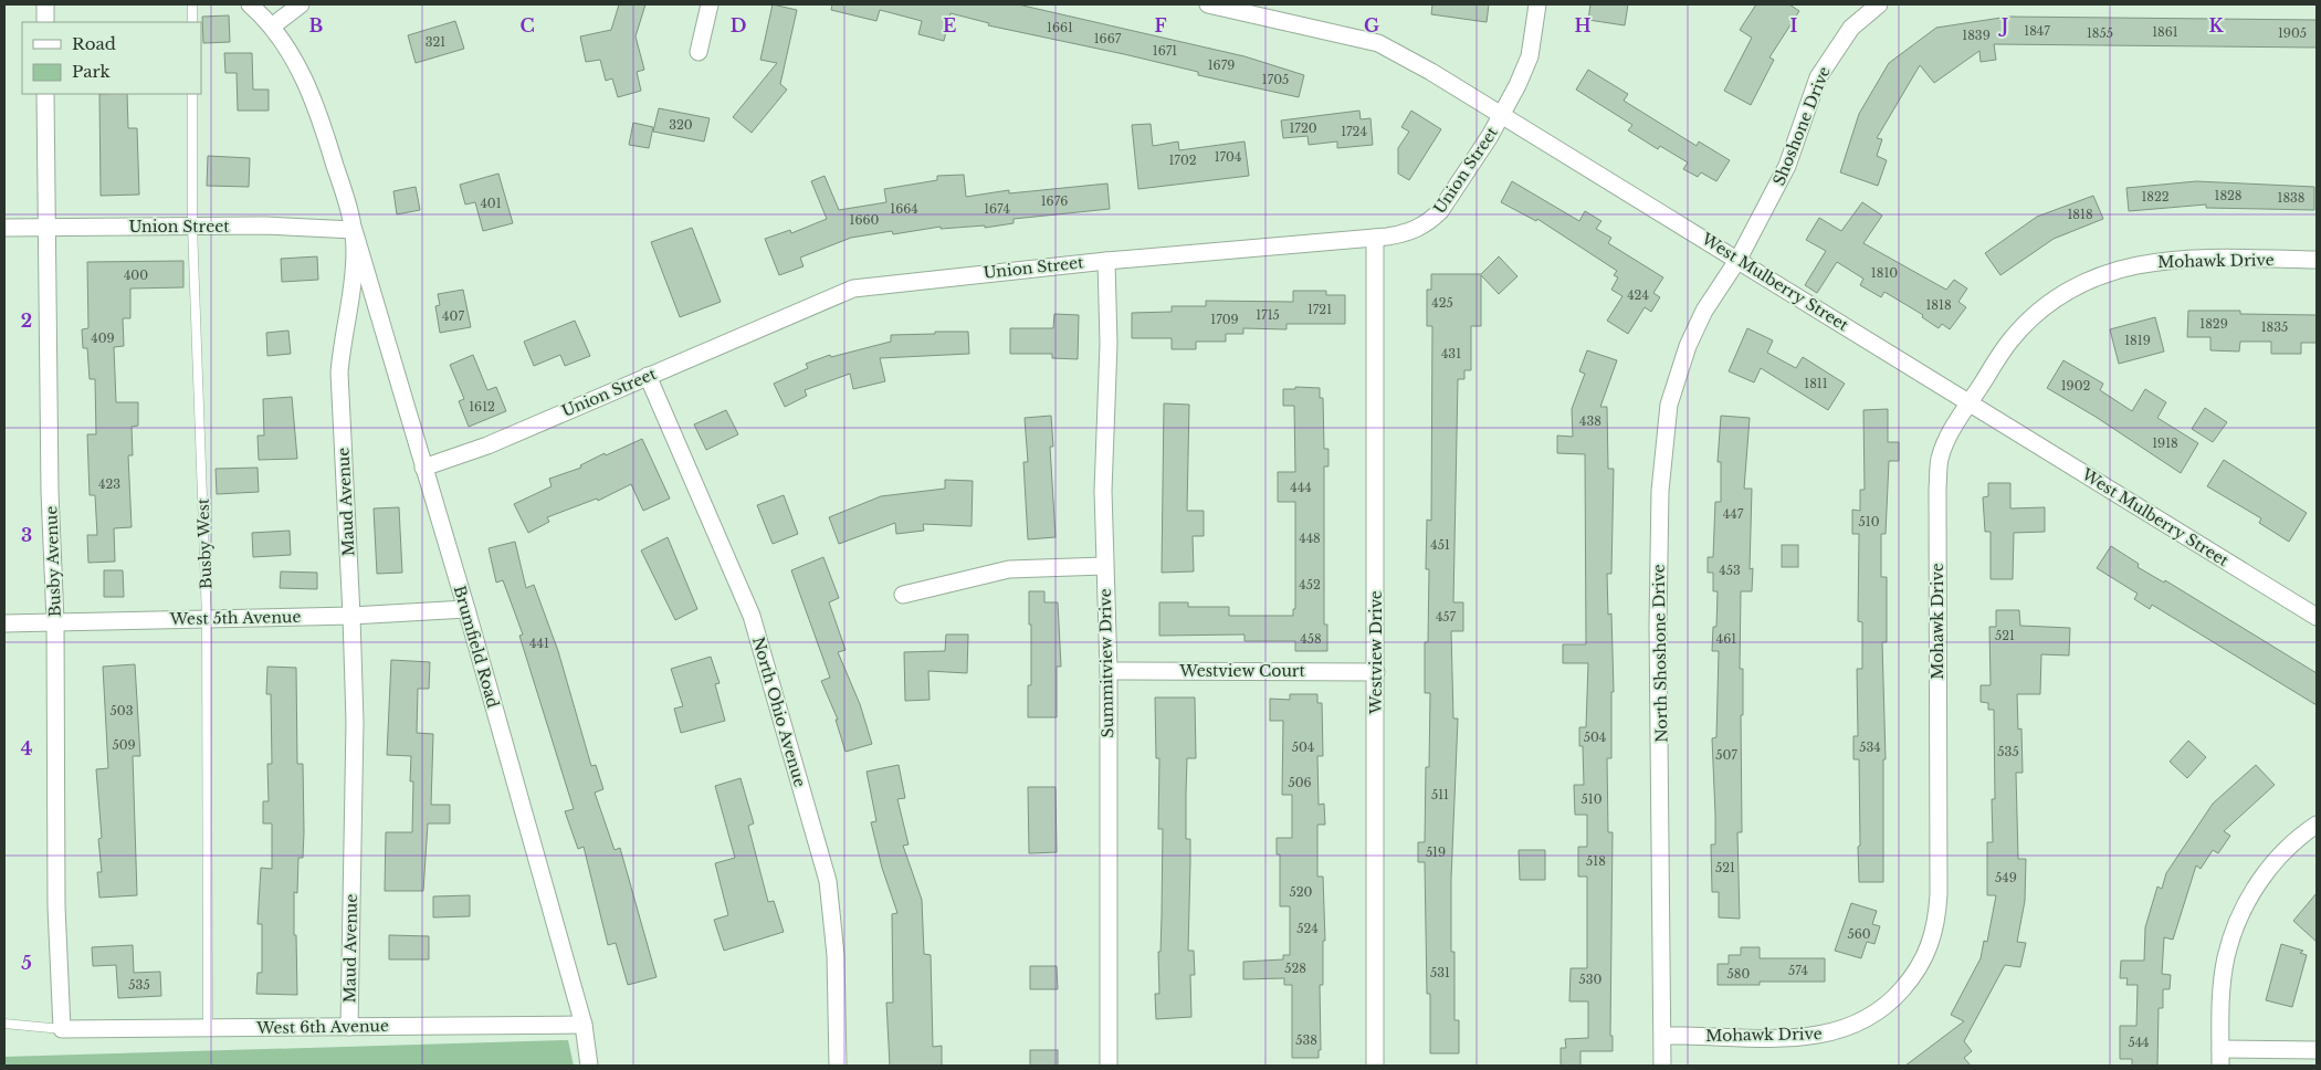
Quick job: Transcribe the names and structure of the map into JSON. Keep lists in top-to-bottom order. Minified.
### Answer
{"streets":{"street":["Shoshone Drive","Union Street","Mohawk Drive","West Mulberry Street","Maud Avenue","Busby Avenue","West 5th Avenue","Brumfield Road","Westview Drive","North Shoshone Drive","Summitview Drive","Westview Court","North Ohio Avenue","West 6th Avenue"],"lane":["Busby West"]},"crossings":[["Shoshone Drive","West Mulberry Street"],["Shoshone Drive","North Shoshone Drive"],["Union Street","West Mulberry Street"],["Union Street","Maud Avenue"],["Union Street","Busby West"],["Union Street","Busby Avenue"],["Union Street","Brumfield Road"],["Union Street","Westview Drive"],["Union Street","Summitview Drive"],["Union Street","North Ohio Avenue"],["Mohawk Drive","West Mulberry Street"],["Mohawk Drive","North Shoshone Drive"],["West Mulberry Street","North Shoshone Drive"],["Maud Avenue","West 5th Avenue"],["Maud Avenue","Brumfield Road"],["Maud Avenue","West 6th Avenue"],["Busby West","West 5th Avenue"],["Busby West","West 6th Avenue"],["Busby Avenue","West 5th Avenue"],["Busby Avenue","West 6th Avenue"],["West 5th Avenue","Brumfield Road"],["Brumfield Road","West 6th Avenue"],["Westview Drive","Westview Court"],["Summitview Drive","Westview Court"]],"house_numbers":["1661","1847","1861","1855","1905","1839","1667","321","1671","1679","1705","320","1720","1724","1704","1702","1828","1822","1838","1676","401","1664","1674","1818","1660","1810","400","424","425","1818","1721","1715","407","1709","1829","1835","409","1819","431","1811","1902","1612","438","1918","423","444","447","510","448","451","453","452","457","521","458","461","441","503","504","509","504","534","535","507","506","511","510","519","518","521","549","520","524","560","528","574","531","580","530","535","538","544"],"legend":["Road","Park"],"grid":{"columns":["B","C","D","E","F","G","H","I","J","K"],"rows":["2","3","4","5"]}}
